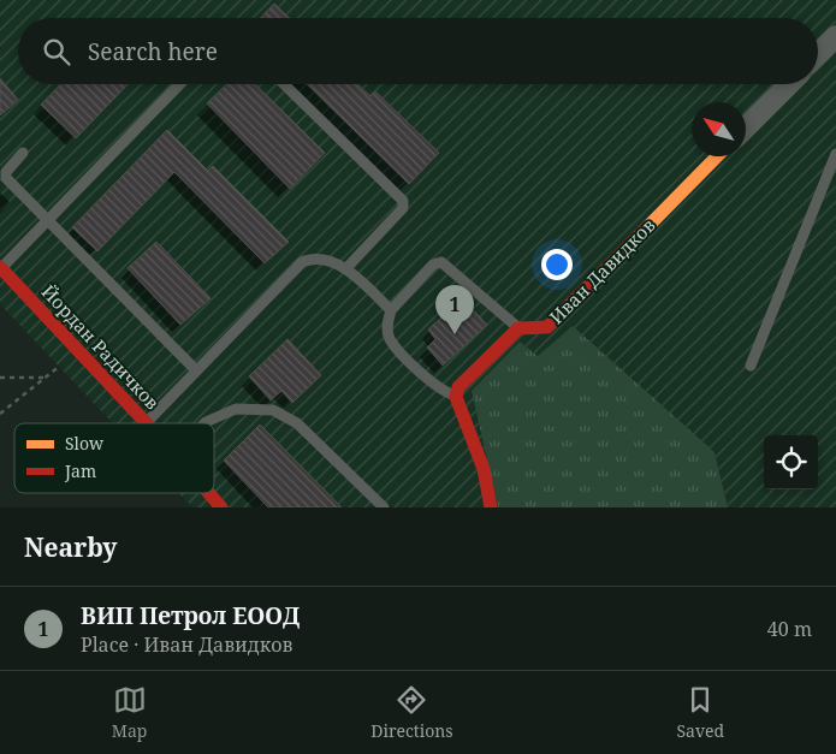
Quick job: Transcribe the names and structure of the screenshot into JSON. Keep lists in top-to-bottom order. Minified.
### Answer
{"streets":{"street":["Иван Давидков","Йордан Радичков"]},"legend":["Slow","Jam"],"north":"top left","page":{"search":"Search here","pins":"1","heading":"Nearby","list":[{"mark":"1","name":"ВИП Петрол ЕООД","note":"Place · Иван Давидков","value":"40 m"}],"nav":["Map","Directions","Saved"]}}
